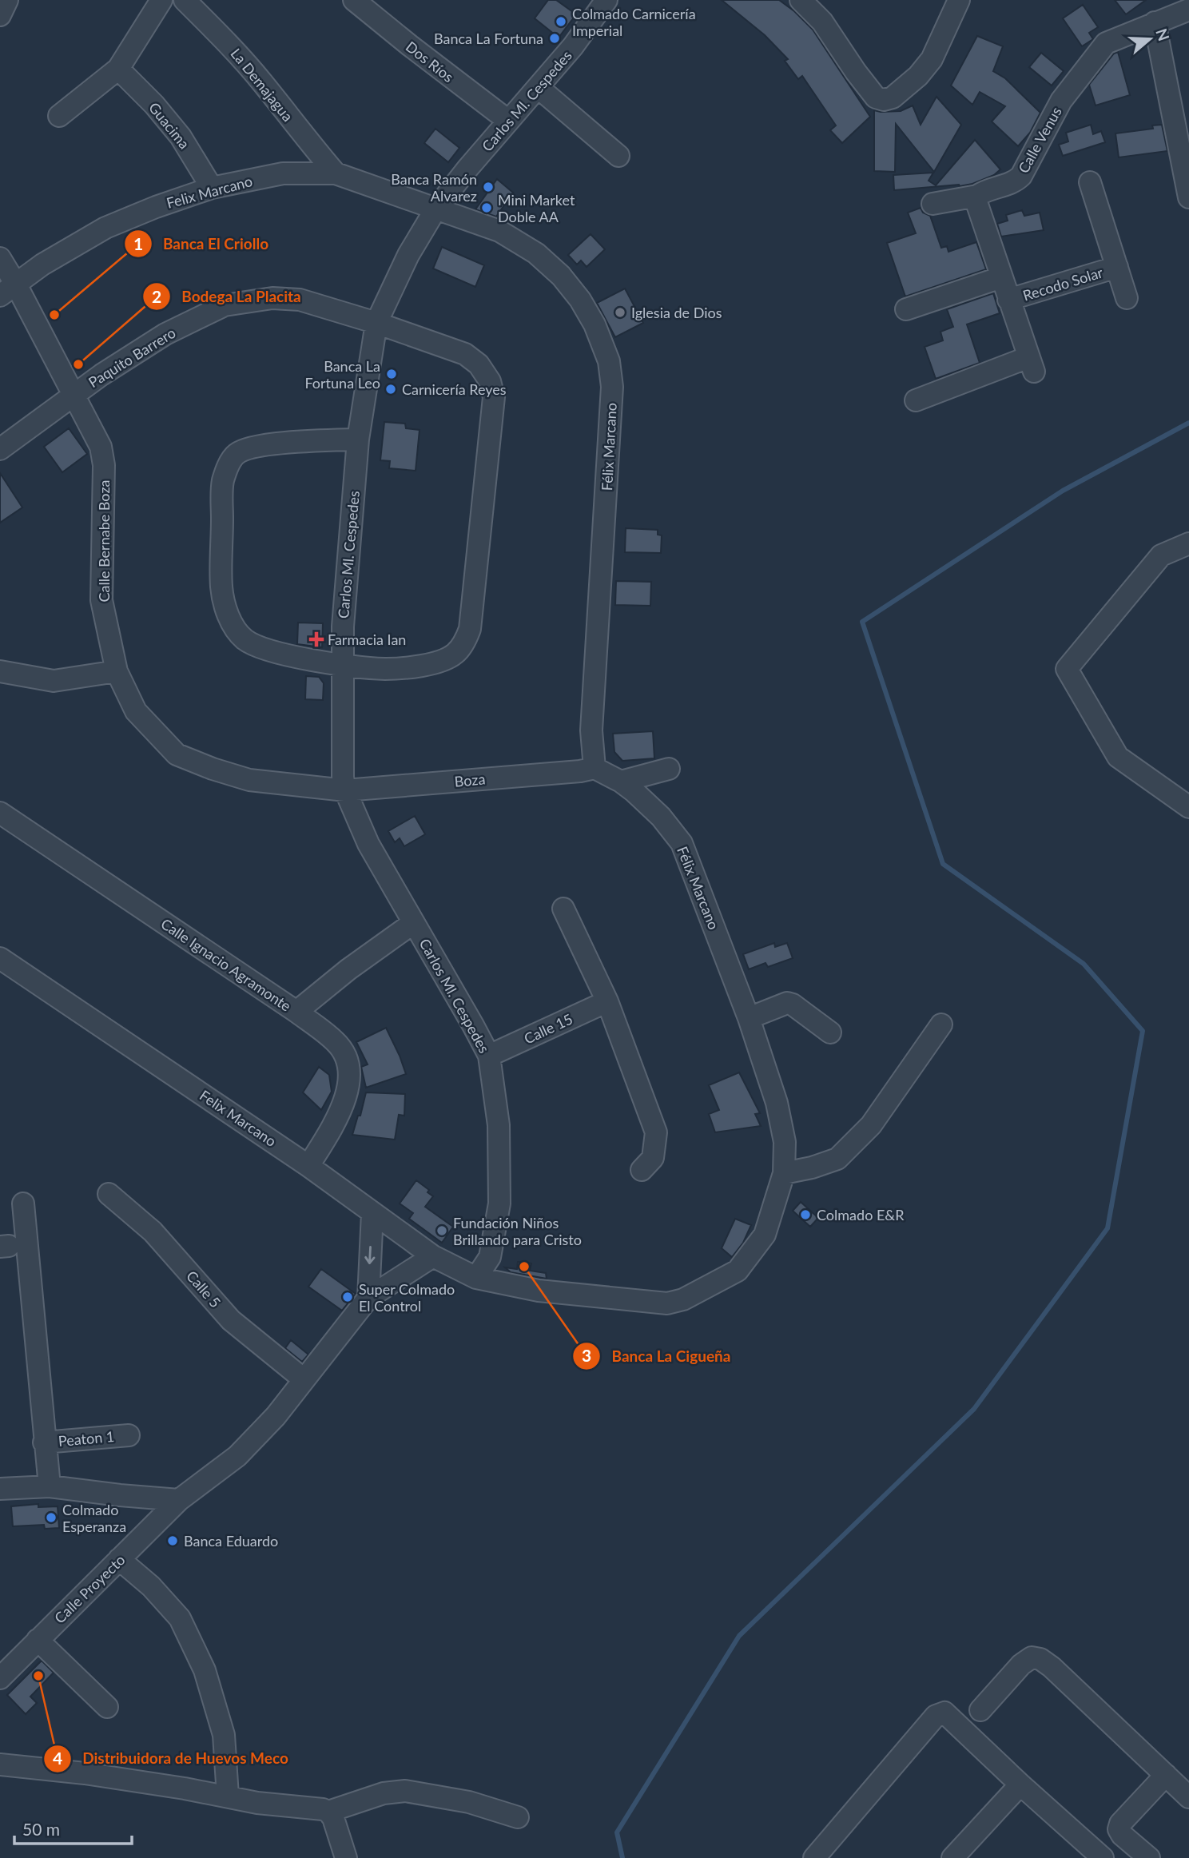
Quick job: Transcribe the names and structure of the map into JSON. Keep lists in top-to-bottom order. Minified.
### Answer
{"streets":{"street":["Dos Ríos","La Demajagua","Carlos Ml. Cespedes","Guacima","Calle Venus","Felix Marcano","Recodo Solar","Paquito Barrero","Félix Marcano","Calle Bernabe Boza","Boza","Calle Ignacio Agramonte","Calle 15","Calle 5","Peaton 1","Calle Proyecto"]},"crossings":[["Dos Ríos","Carlos Ml. Cespedes"],["La Demajagua","Felix Marcano"],["Carlos Ml. Cespedes","Felix Marcano"],["Carlos Ml. Cespedes","Paquito Barrero"],["Carlos Ml. Cespedes","Félix Marcano"],["Carlos Ml. Cespedes","Calle Bernabe Boza"],["Carlos Ml. Cespedes","Boza"],["Carlos Ml. Cespedes","Calle 15"],["Guacima","Felix Marcano"],["Felix Marcano","Félix Marcano"],["Felix Marcano","Calle Bernabe Boza"],["Felix Marcano","Calle Ignacio Agramonte"],["Felix Marcano","Calle Proyecto"],["Paquito Barrero","Calle Bernabe Boza"],["Félix Marcano","Boza"],["Calle Bernabe Boza","Boza"],["Calle 5","Calle Proyecto"]],"places":{"other":["Colmado Carnicería Imperial","Banca La Fortuna","Banca Ramón Alvarez","Mini Market Doble AA","Iglesia de Dios","Banca El Criollo","Bodega La Placita","Banca La Fortuna Leo","Carnicería Reyes","Colmado E&R","Fundación Niños Brillando para Cristo","Banca La Cigueña","Super Colmado El Control","Colmado Esperanza","Banca Eduardo","Distribuidora de Huevos Meco"],"health":["Farmacia Ian"]},"scale_bar":"50 m","north":"right"}
